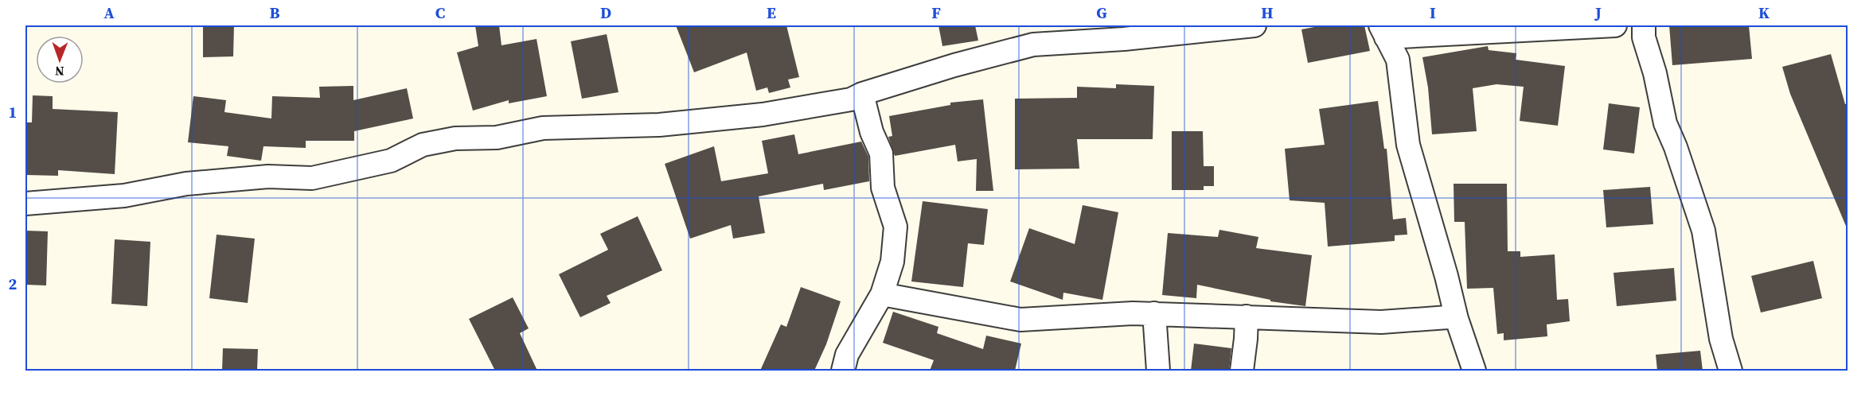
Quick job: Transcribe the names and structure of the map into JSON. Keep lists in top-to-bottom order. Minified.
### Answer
{"north":"bottom","grid":{"columns":["A","B","C","D","E","F","G","H","I","J","K"],"rows":["1","2"]}}
